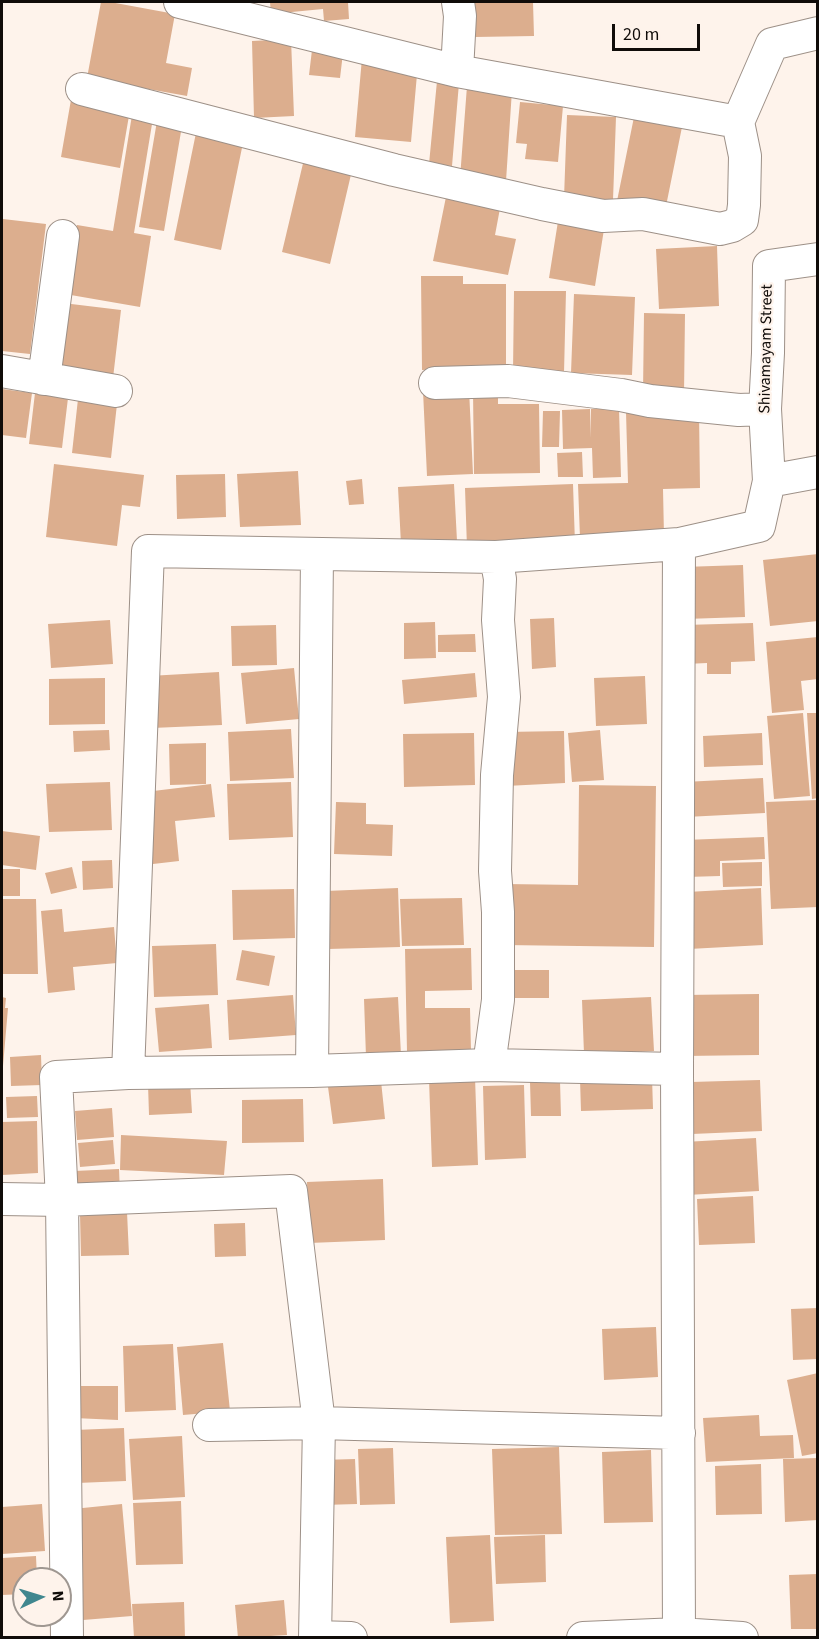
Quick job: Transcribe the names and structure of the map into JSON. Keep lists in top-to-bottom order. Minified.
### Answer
{"streets":{"street":["Shivamayam Street"]},"scale_bar":"20 m","north":"right"}
